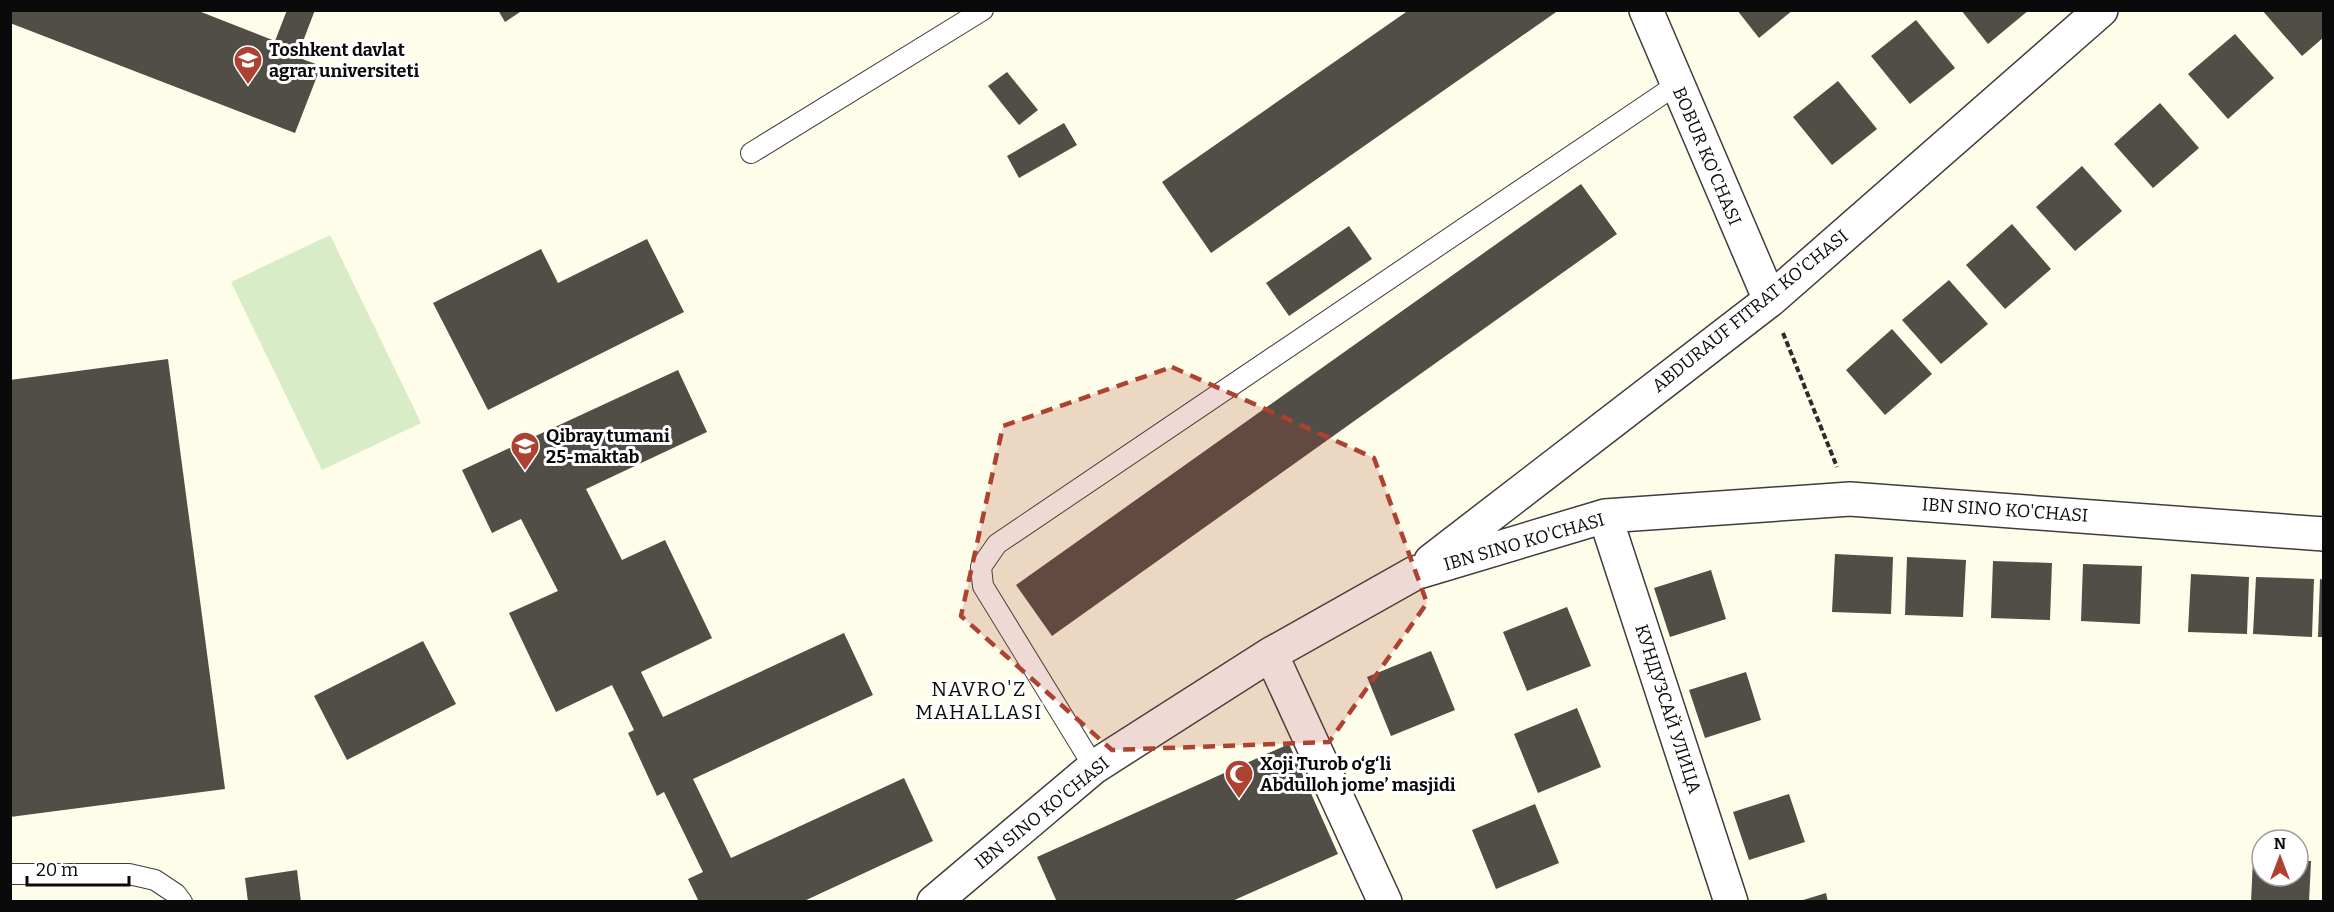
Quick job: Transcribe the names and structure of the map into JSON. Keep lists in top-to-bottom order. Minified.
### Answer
{"streets":{"street":["BOBUR KO'CHASI","ABDURAUF FITRAT KO'CHASI","IBN SINO KO'CHASI","КУНДУЗСАЙ УЛИЦА"]},"crossings":[["BOBUR KO'CHASI","ABDURAUF FITRAT KO'CHASI"],["ABDURAUF FITRAT KO'CHASI","IBN SINO KO'CHASI"],["IBN SINO KO'CHASI","КУНДУЗСАЙ УЛИЦА"]],"districts":["NAVRO'Z MAHALLASI"],"places":{"school or university":["Toshkent davlat agrar universiteti","Qibray tumani 25-maktab"],"mosque":["Xoji Turob o‘g‘li Abdulloh jome’ masjidi"]},"scale_bar":"20 m","north":"top"}
